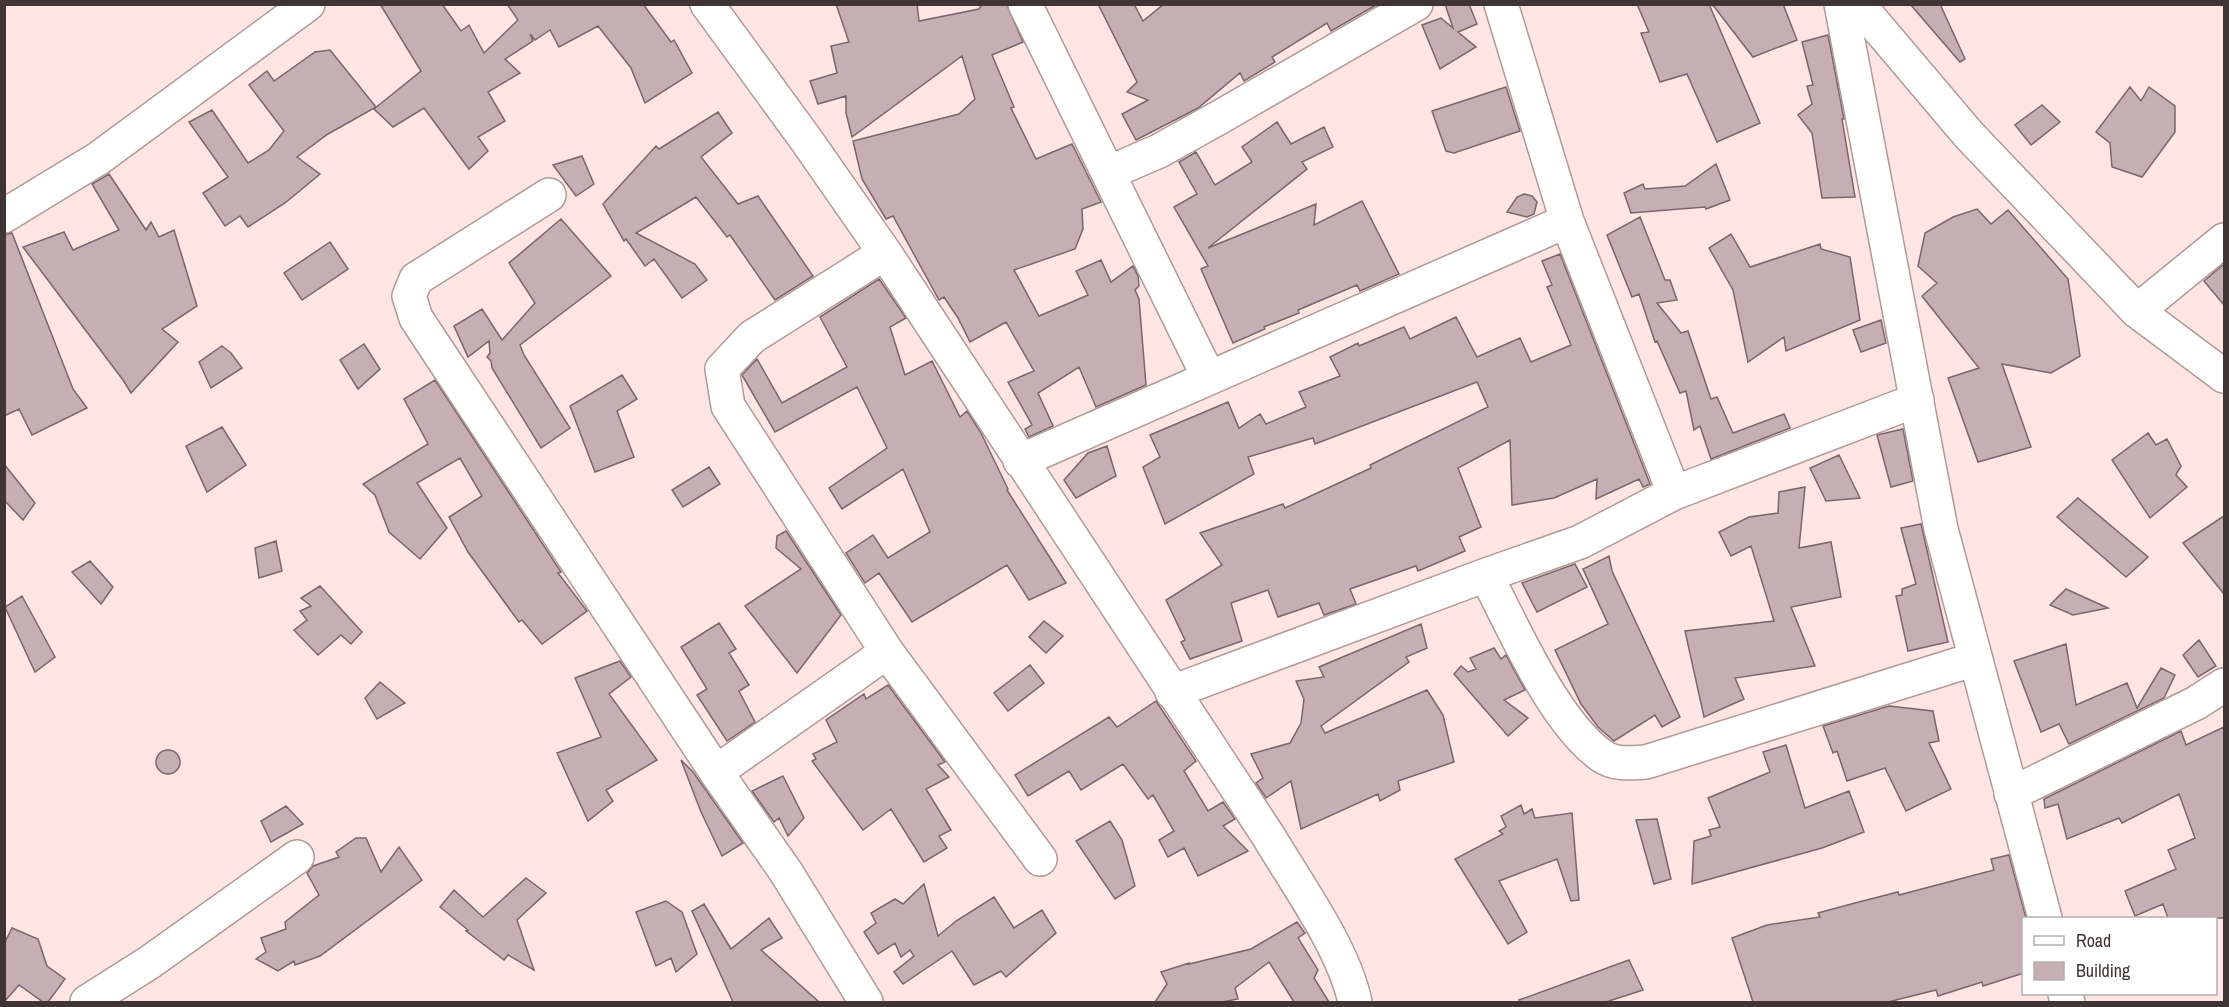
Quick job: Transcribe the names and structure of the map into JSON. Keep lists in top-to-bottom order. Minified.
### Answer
{"legend":["Road","Building"]}
